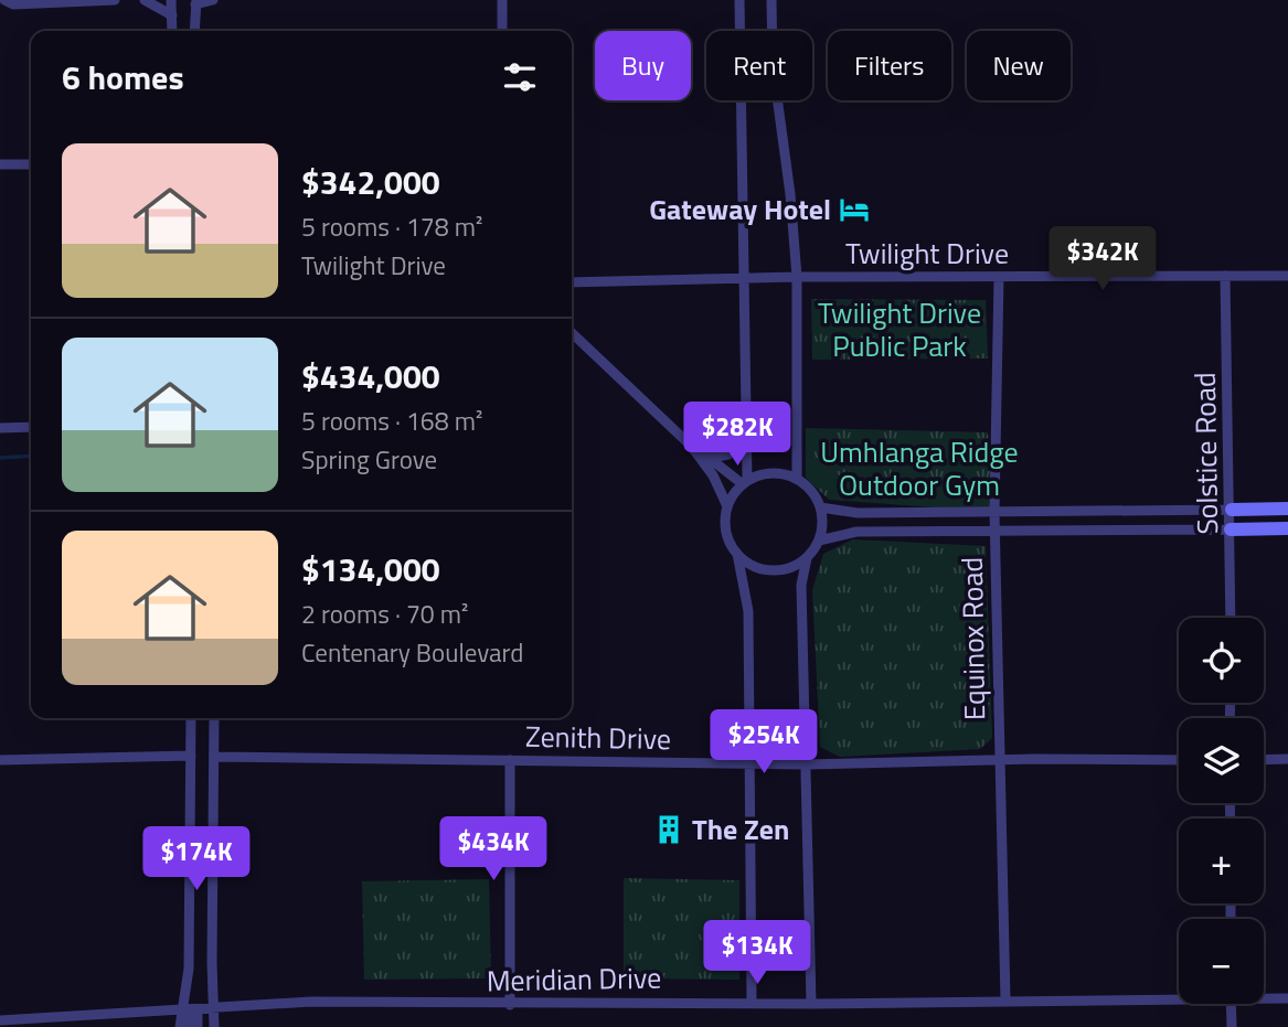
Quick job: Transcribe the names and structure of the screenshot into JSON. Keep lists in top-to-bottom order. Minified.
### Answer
{"streets":{"street":["Twilight Drive","Solstice Road","Equinox Road","Zenith Drive","Meridian Drive"]},"crossings":[["Twilight Drive","Solstice Road"],["Twilight Drive","Equinox Road"],["Equinox Road","Zenith Drive"],["Equinox Road","Meridian Drive"]],"parks":["Twilight Drive Public Park","Umhlanga Ridge Outdoor Gym"],"places":{"hotel":["Gateway Hotel"],"building":["The Zen"]},"page":{"chip":["Buy","Rent","Filters","New"],"heading":"6 homes","list":[{"name":"$342,000","note":"5 rooms · 178 m² · Twilight Drive"},{"name":"$434,000","note":"5 rooms · 168 m² · Spring Grove"},{"name":"$134,000","note":"2 rooms · 70 m² · Centenary Boulevard"}],"price":["$342K","$282K","$254K","$434K","$174K","$134K"],"map_buttons":["+","−"]}}
